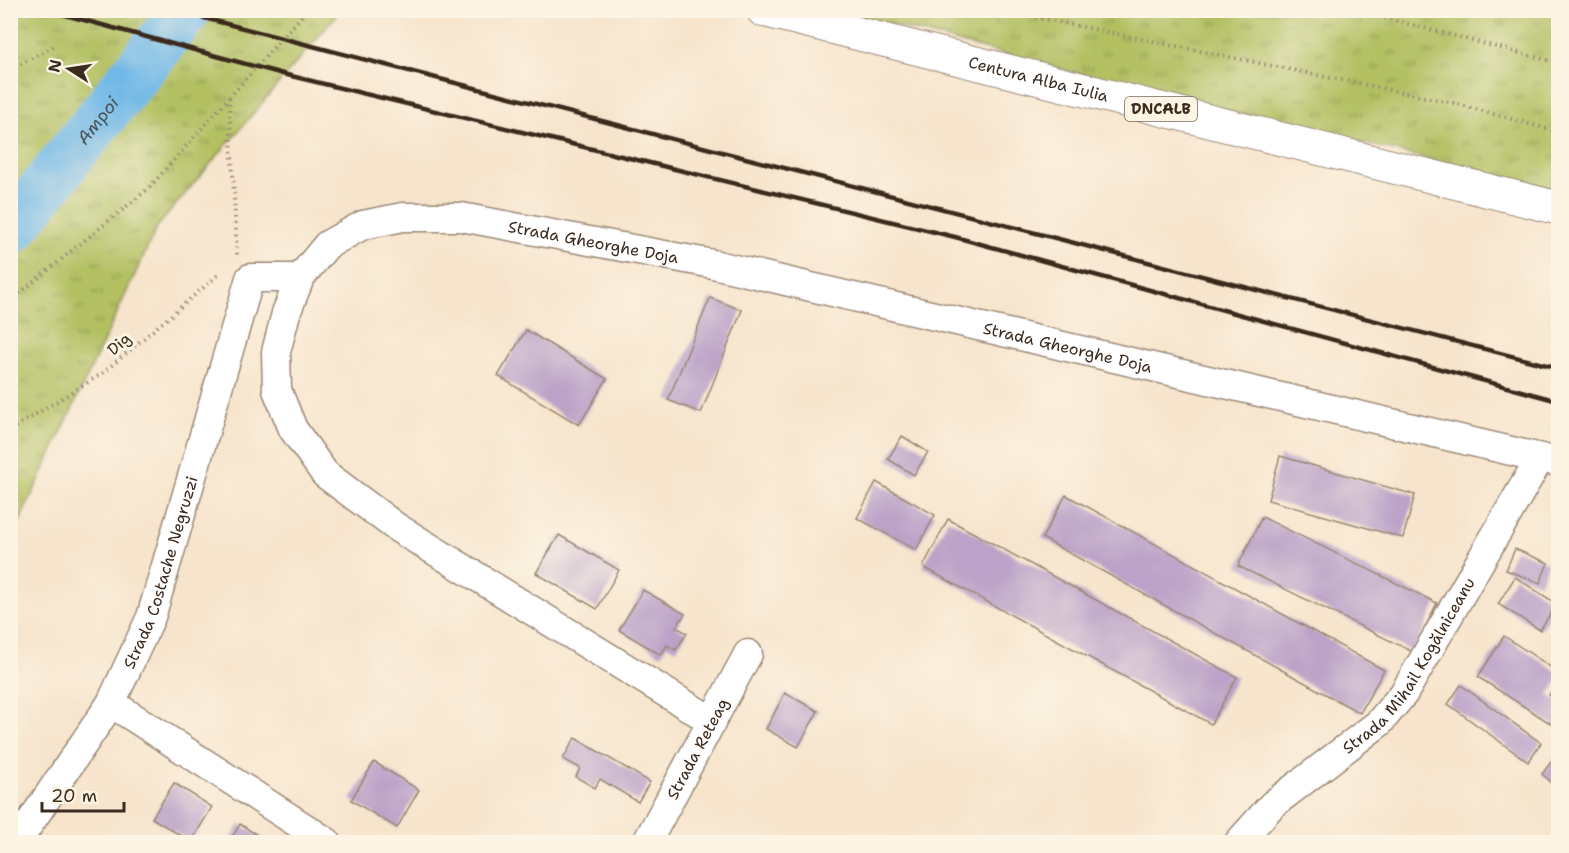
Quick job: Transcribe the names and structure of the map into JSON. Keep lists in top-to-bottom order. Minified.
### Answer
{"streets":{"main road":["Centura Alba Iulia","DNCALB"],"street":["Strada Gheorghe Doja","Strada Costache Negruzzi","Strada Mihail Kogălniceanu","Strada Reteag"],"path":["Dig"]},"crossings":[["Strada Gheorghe Doja","Strada Mihail Kogălniceanu"],["Strada Gheorghe Doja","Strada Reteag"],["Dig","Strada Costache Negruzzi"]],"water":["Ampoi"],"scale_bar":"20 m","north":"left"}
